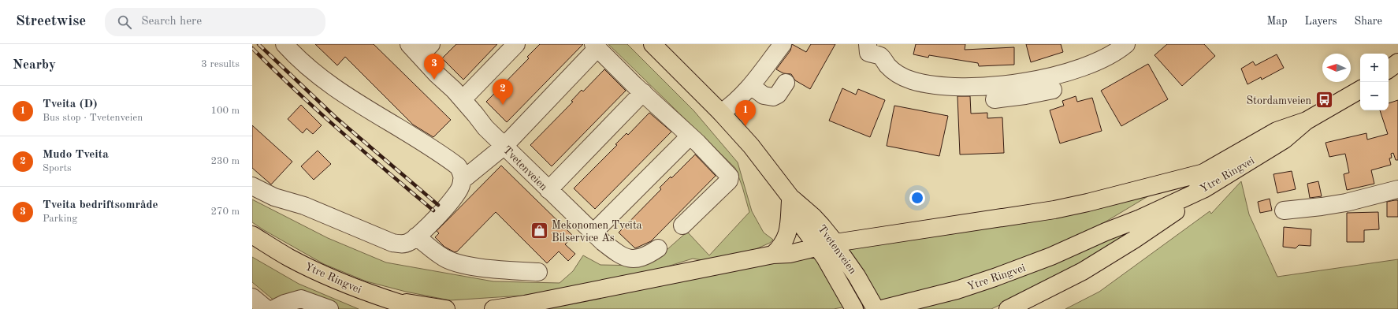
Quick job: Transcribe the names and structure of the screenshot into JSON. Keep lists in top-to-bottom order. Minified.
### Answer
{"streets":{"main road":["Tvetenveien","Ytre Ringvei"]},"places":{"bus stop":["Stordamveien"],"shop":["Mekonomen Tveita Bilservice As"]},"north":"left","page":{"header":"Streetwise","search":"Search here","nav":["Map","Layers","Share"],"heading":["Nearby","3 results"],"map_buttons":["+","−"],"pins":["3","2","1"],"list":[{"mark":"1","name":"Tveita (D)","note":"Bus stop · Tvetenveien","value":"100 m"},{"mark":"2","name":"Mudo Tveita","note":"Sports","value":"230 m"},{"mark":"3","name":"Tveita bedriftsområde","note":"Parking","value":"270 m"}]}}
